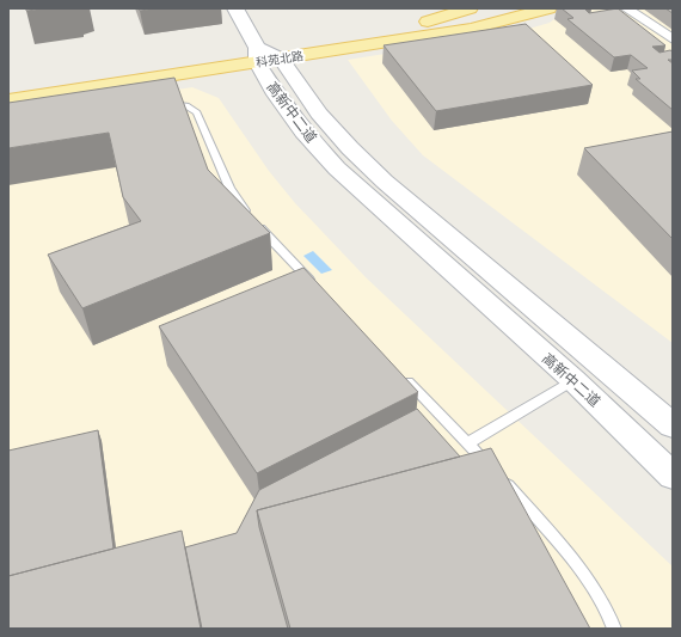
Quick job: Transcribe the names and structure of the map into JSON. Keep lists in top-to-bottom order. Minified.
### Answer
{"streets":{"main road":["科苑北路","高新中二道"]},"crossings":[["科苑北路","高新中二道"]]}
